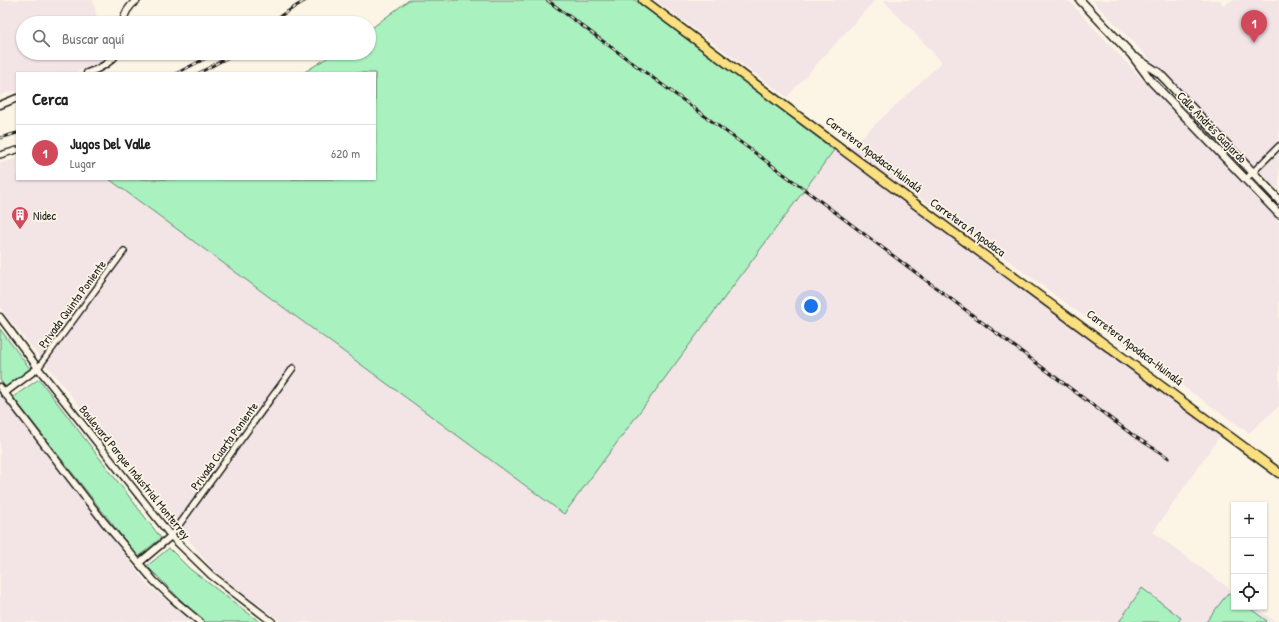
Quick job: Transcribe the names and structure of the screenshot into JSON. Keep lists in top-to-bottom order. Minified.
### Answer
{"streets":{"main road":["Calle Andrés Guajardo","Carretera Apodaca-Huinalá","Carretera A Apodaca"],"street":["Privada Quinta Poniente","Privada Cuarta Poniente","Boulevard Parque Industrial Monterrey"]},"crossings":[["Privada Quinta Poniente","Boulevard Parque Industrial Monterrey"],["Privada Cuarta Poniente","Boulevard Parque Industrial Monterrey"]],"places":{"building":["Nidec"]},"page":{"pins":"1","search":"Buscar aquí","heading":"Cerca","list":[{"mark":"1","name":"Jugos Del Valle","note":"Lugar","value":"620 m"}],"map_buttons":["+","−"]}}
